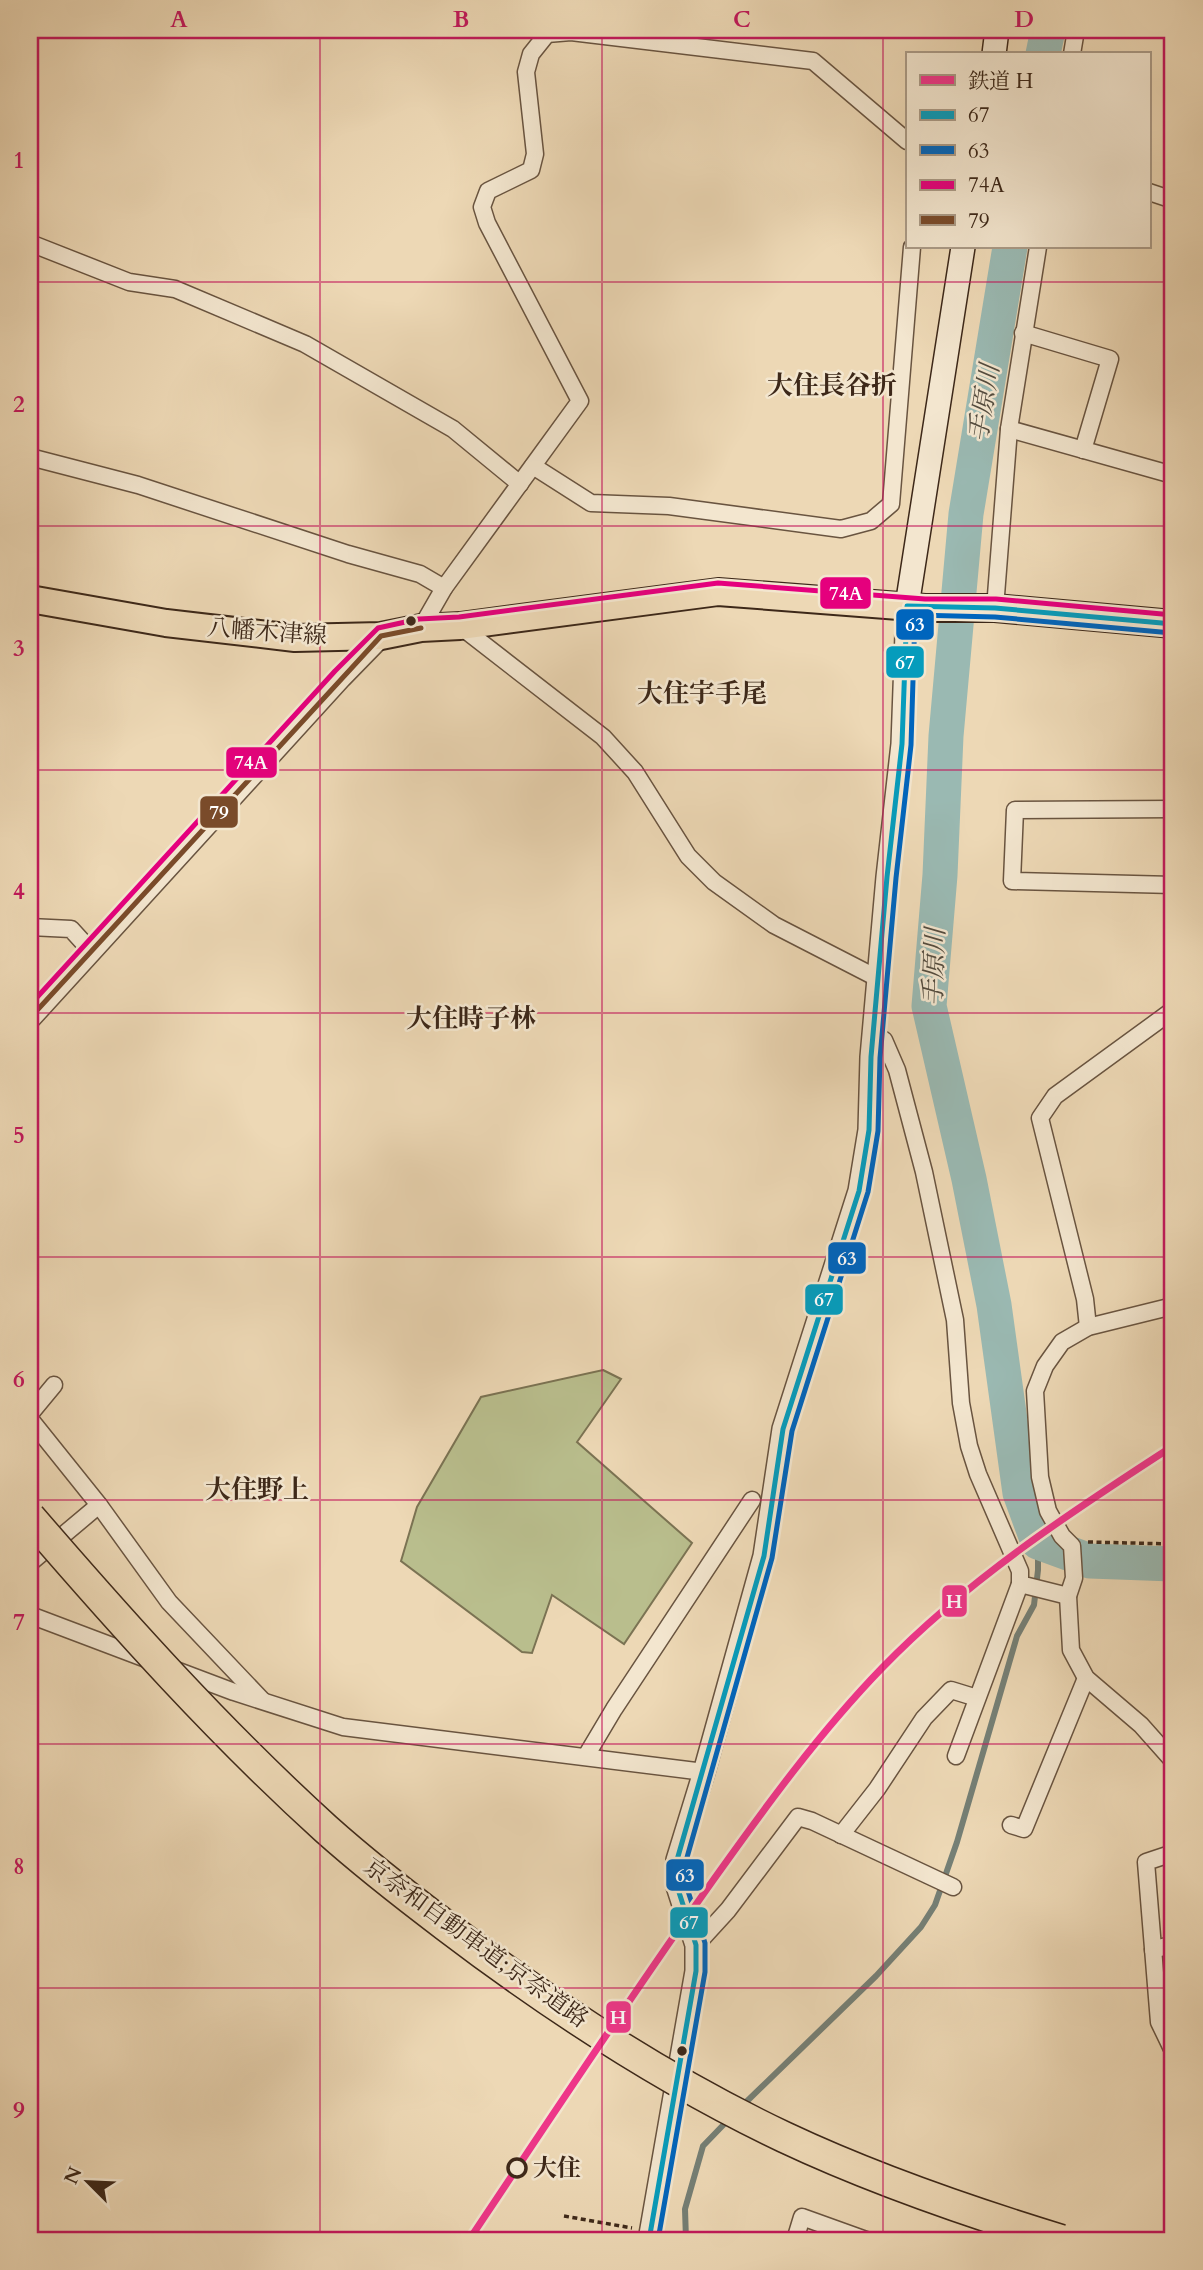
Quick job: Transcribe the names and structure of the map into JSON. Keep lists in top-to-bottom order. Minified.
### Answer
{"streets":{"highway":["京奈和自動車道;京奈道路"],"main road":["八幡木津線"]},"districts":["大住長谷折","大住宇手尾","大住時子林","大住野上"],"water":["手原川"],"places":["大住"],"lines":["transit line 74A","transit line 67","transit line 63","transit line 79","rail line H"],"legend":["鉄道 H","67","63","74A","79"],"north":"top left","grid":{"columns":["A","B","C","D"],"rows":["1","2","3","4","5","6","7","8","9"]}}
